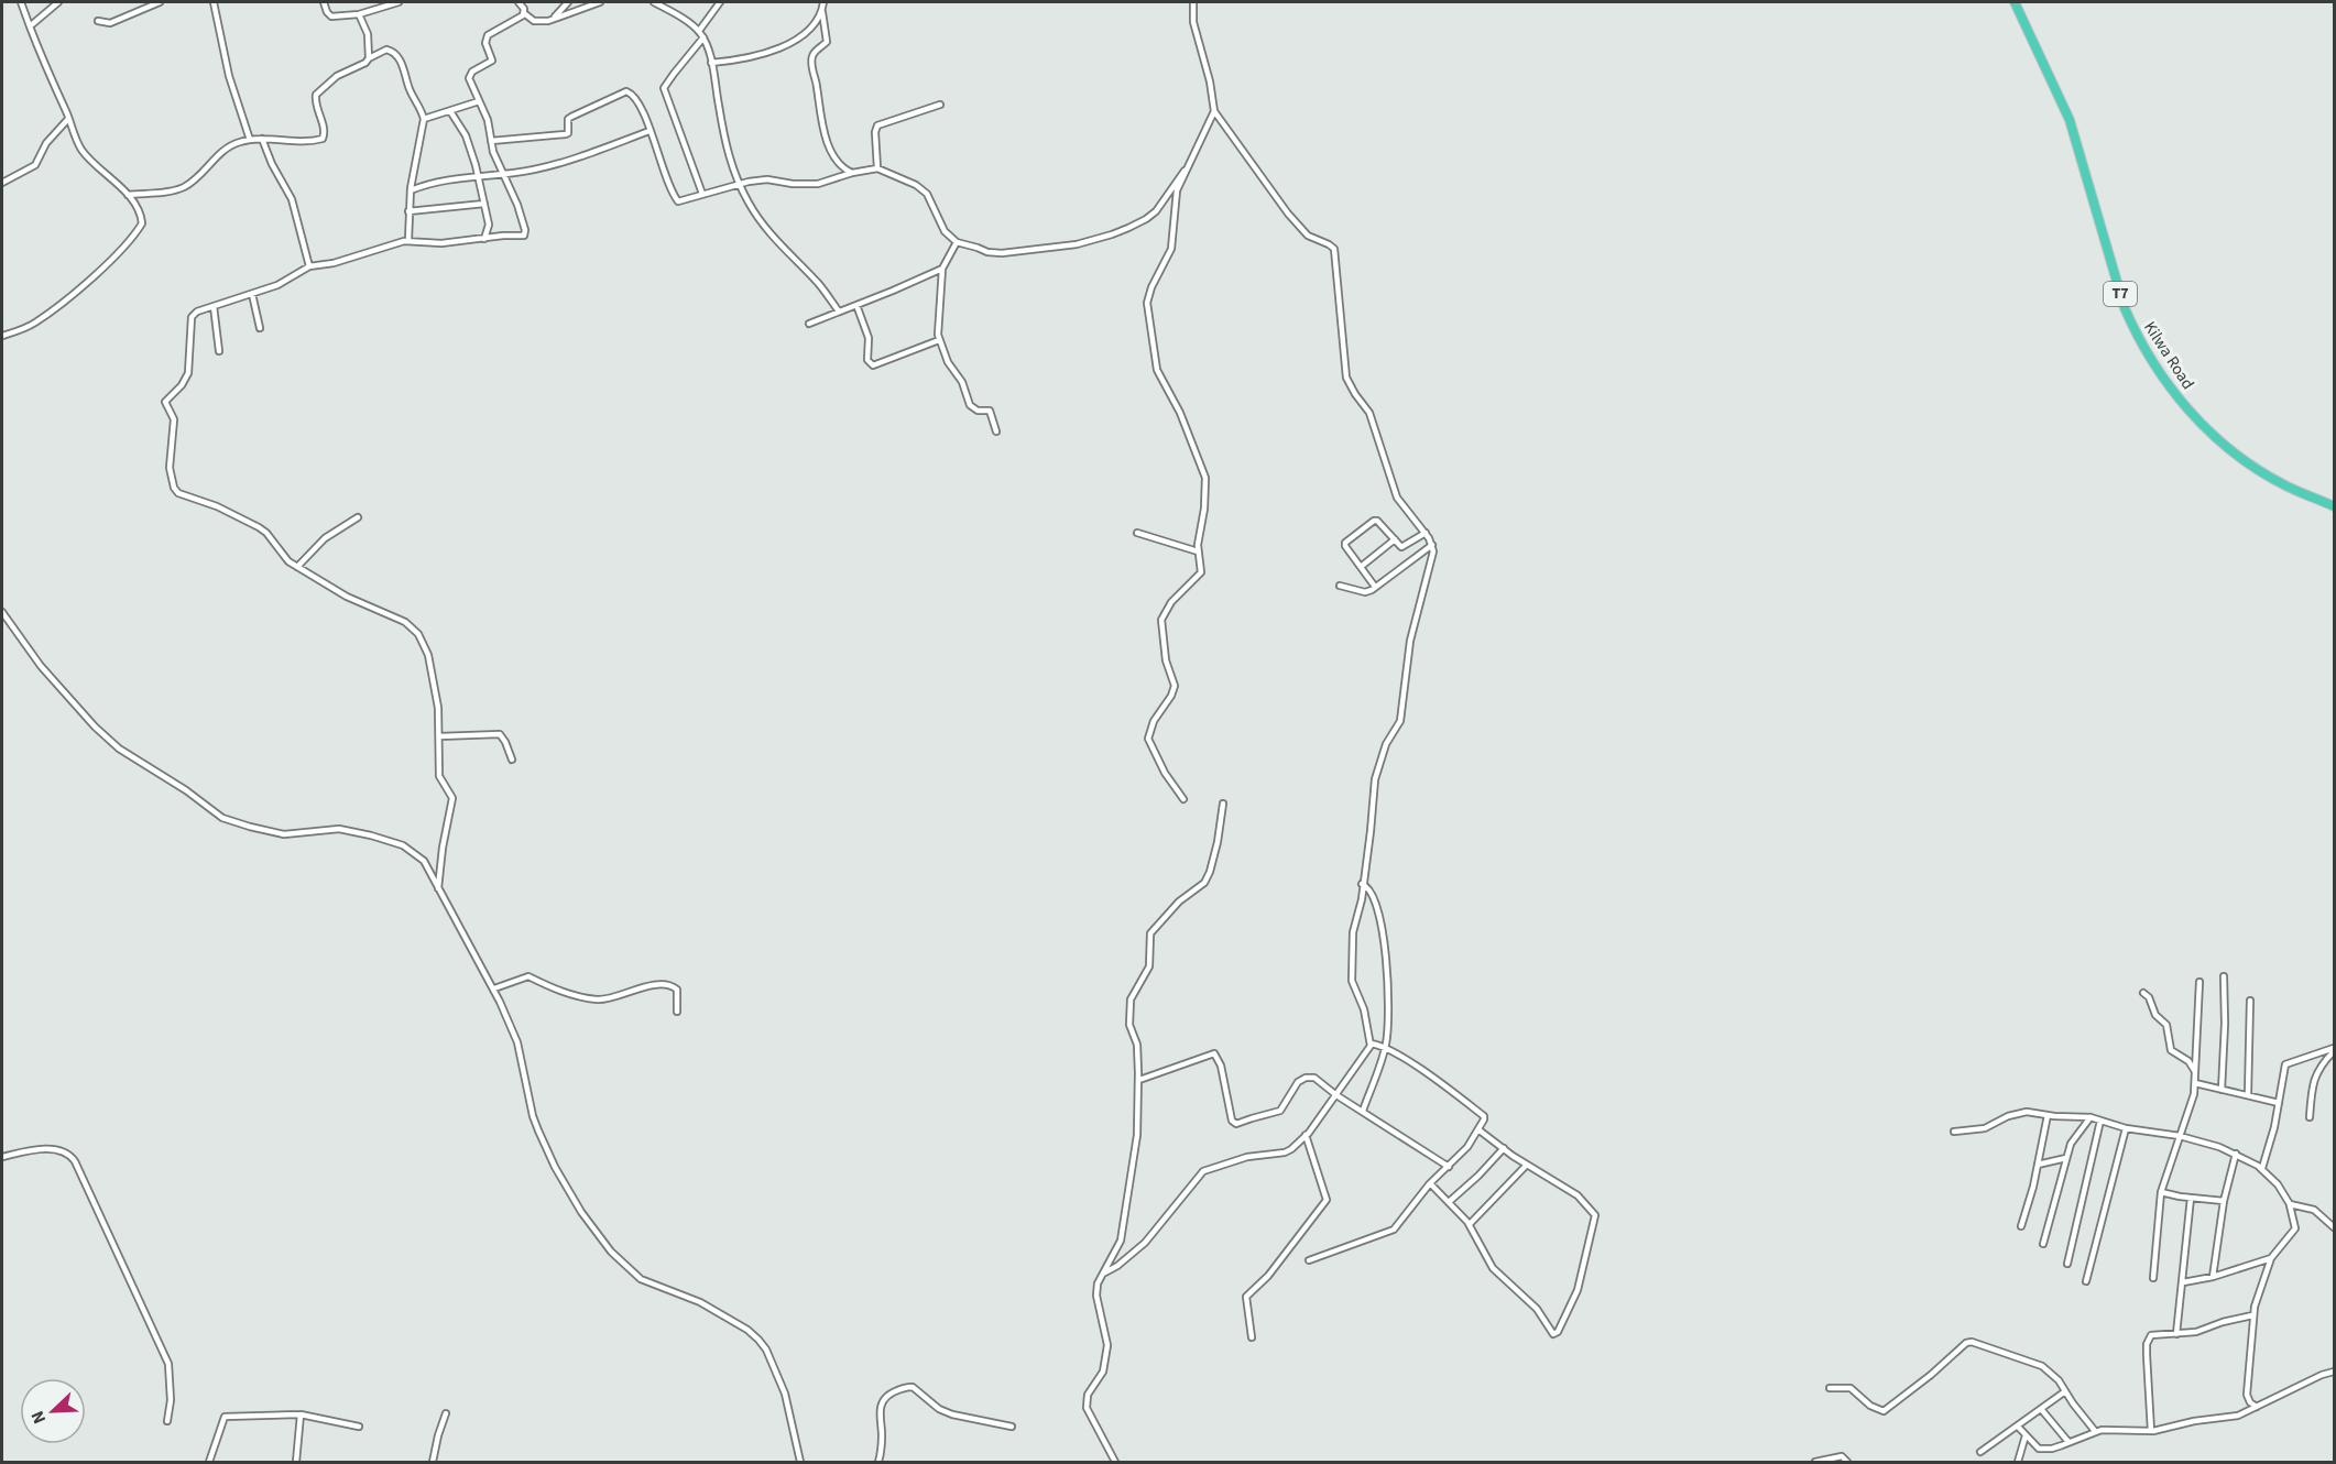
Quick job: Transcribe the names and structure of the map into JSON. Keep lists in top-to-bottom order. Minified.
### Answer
{"streets":{"highway":["T7","Kilwa Road"]},"north":"bottom left"}
